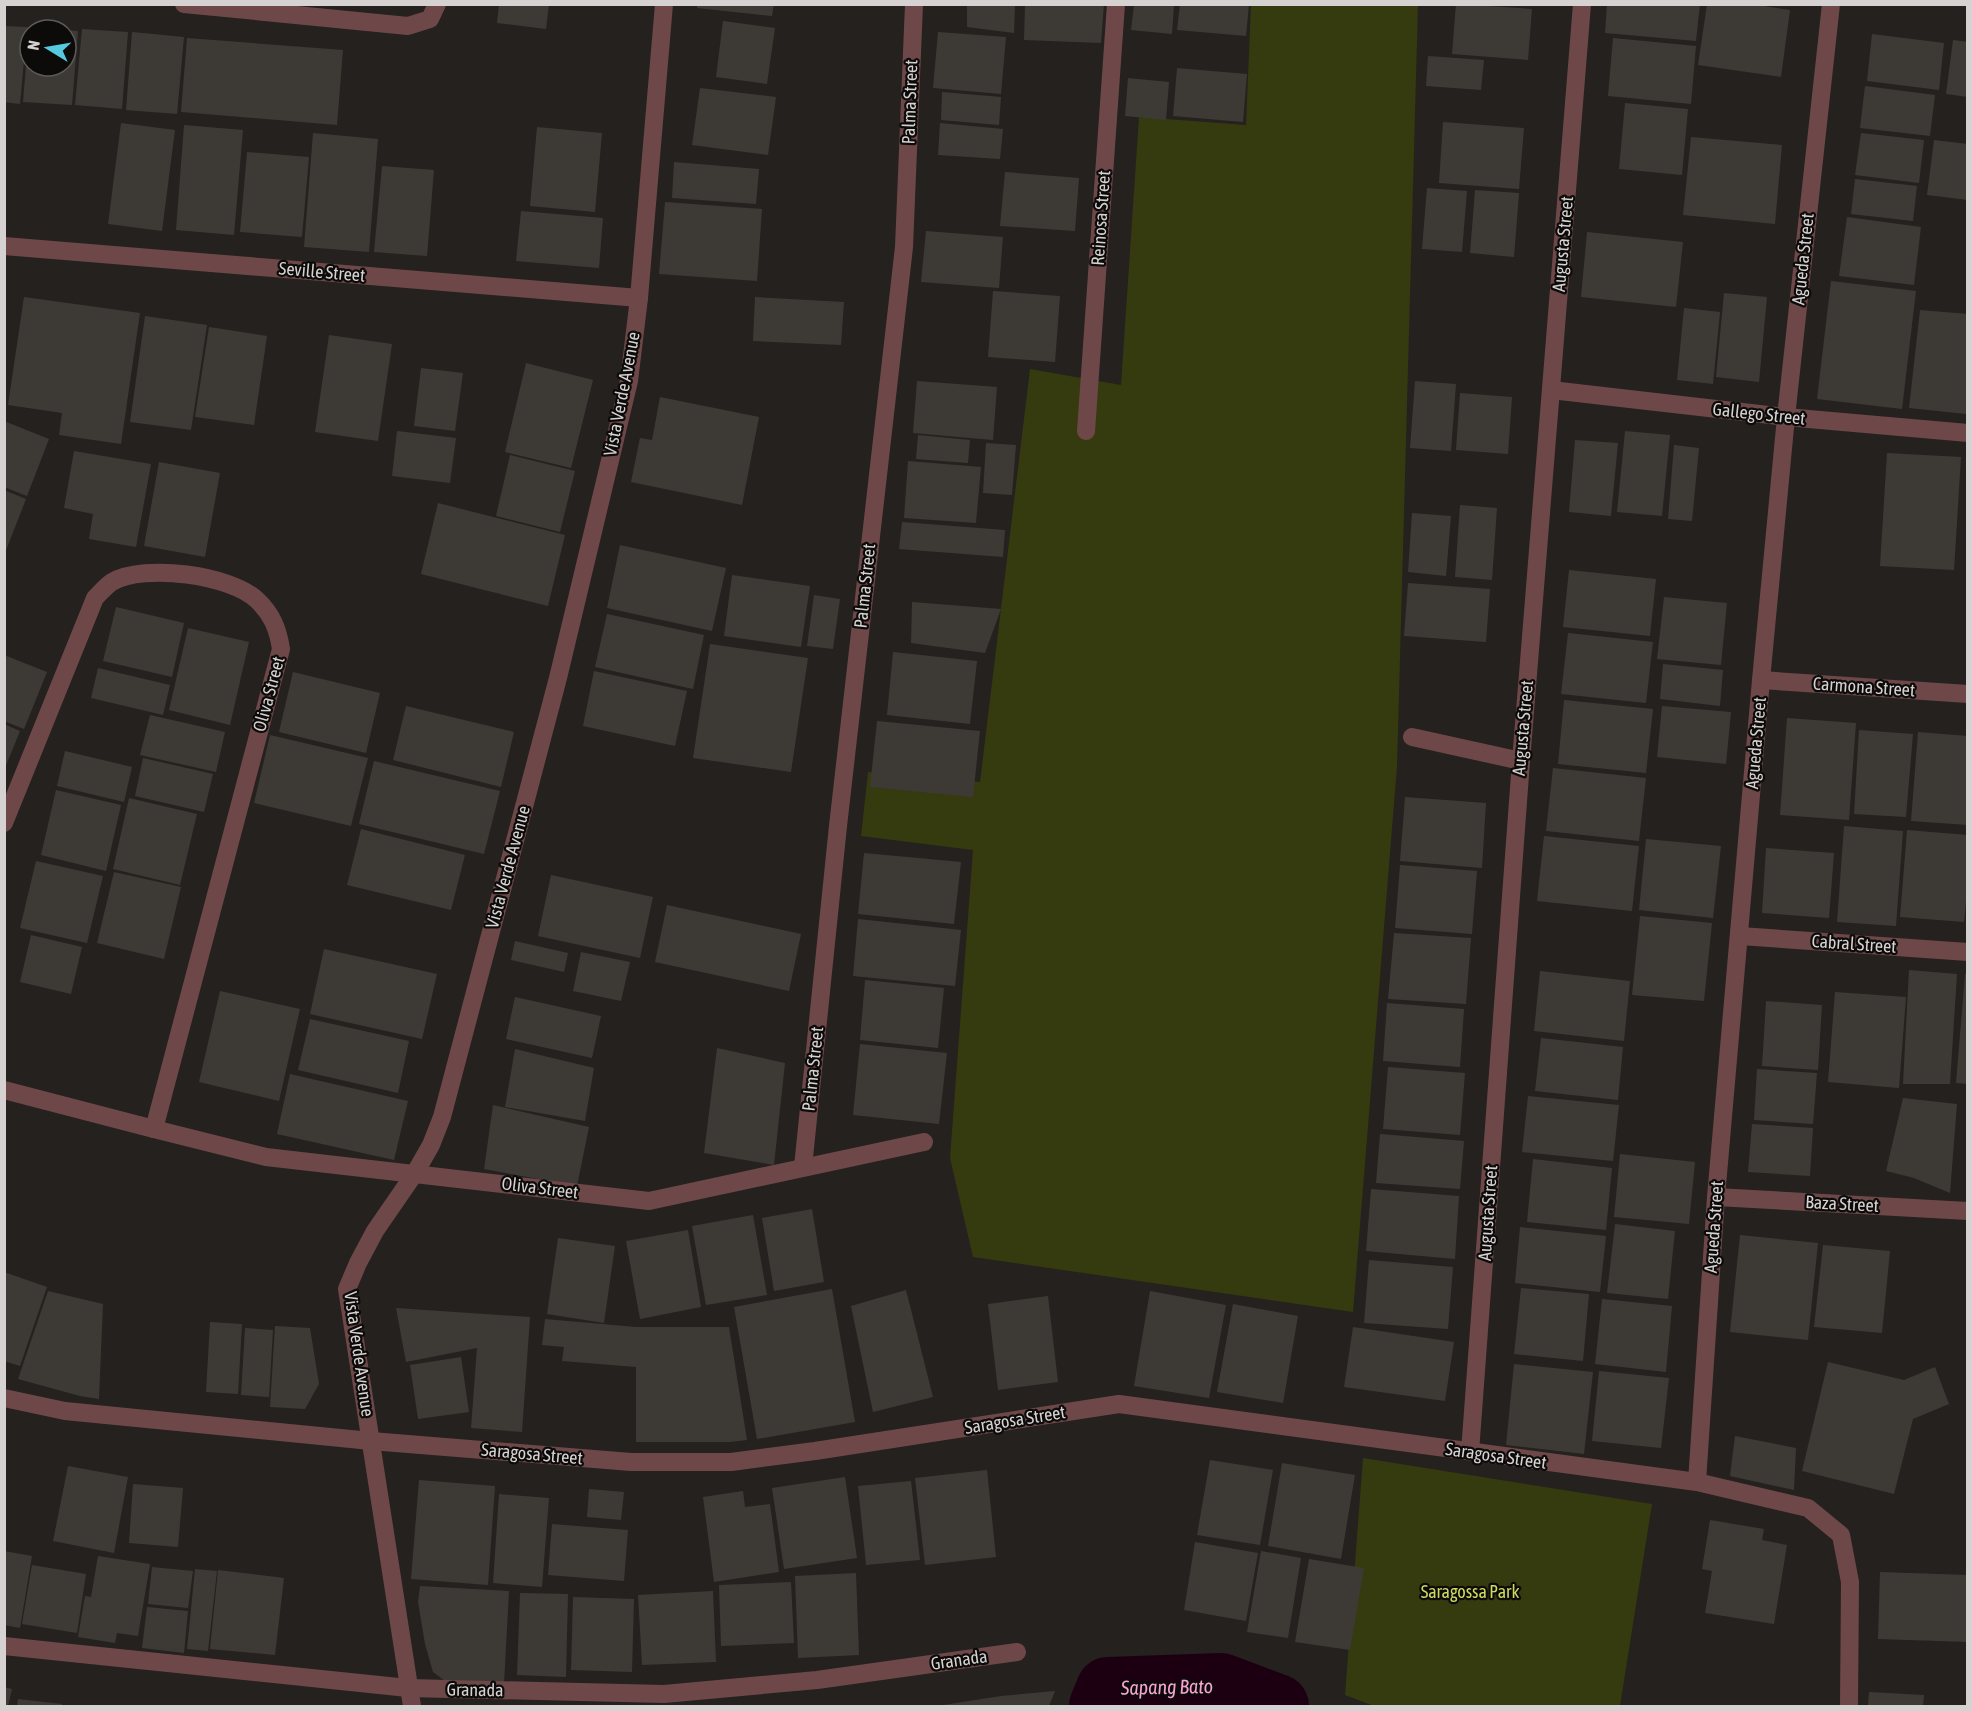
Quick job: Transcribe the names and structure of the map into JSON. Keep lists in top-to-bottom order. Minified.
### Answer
{"streets":{"street":["Palma Street","Reinosa Street","Augusta Street","Agueda Street","Seville Street","Vista Verde Avenue","Gallego Street","Carmona Street","Oliva Street","Cabral Street","Baza Street","Saragosa Street","Granada"]},"crossings":[["Palma Street","Oliva Street"],["Augusta Street","Gallego Street"],["Augusta Street","Saragosa Street"],["Agueda Street","Gallego Street"],["Agueda Street","Carmona Street"],["Agueda Street","Cabral Street"],["Agueda Street","Baza Street"],["Agueda Street","Saragosa Street"],["Seville Street","Vista Verde Avenue"],["Vista Verde Avenue","Oliva Street"],["Vista Verde Avenue","Saragosa Street"],["Vista Verde Avenue","Granada"]],"water":["Sapang Bato"],"parks":["Saragossa Park"],"north":"left"}
